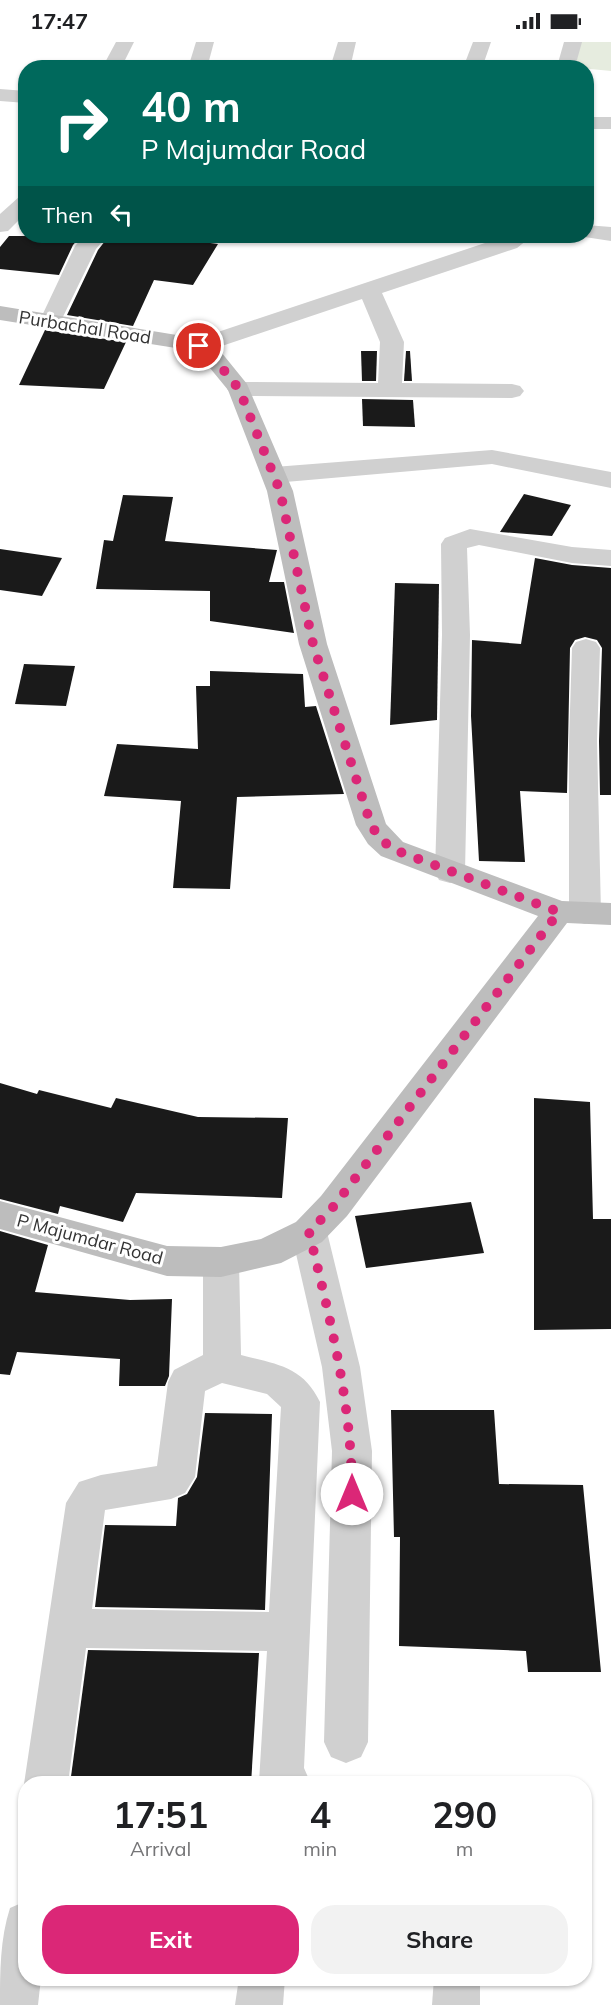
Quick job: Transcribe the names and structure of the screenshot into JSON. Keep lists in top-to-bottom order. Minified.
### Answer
{"streets":{"street":["Purbachal Road","P Majumdar Road"]},"page":{"status":"17:47","turn":["40 m","P Majumdar Road"],"then":"Then","eta":["17:51","Arrival","4","min","290","m"],"buttons":["Exit","Share"]}}
